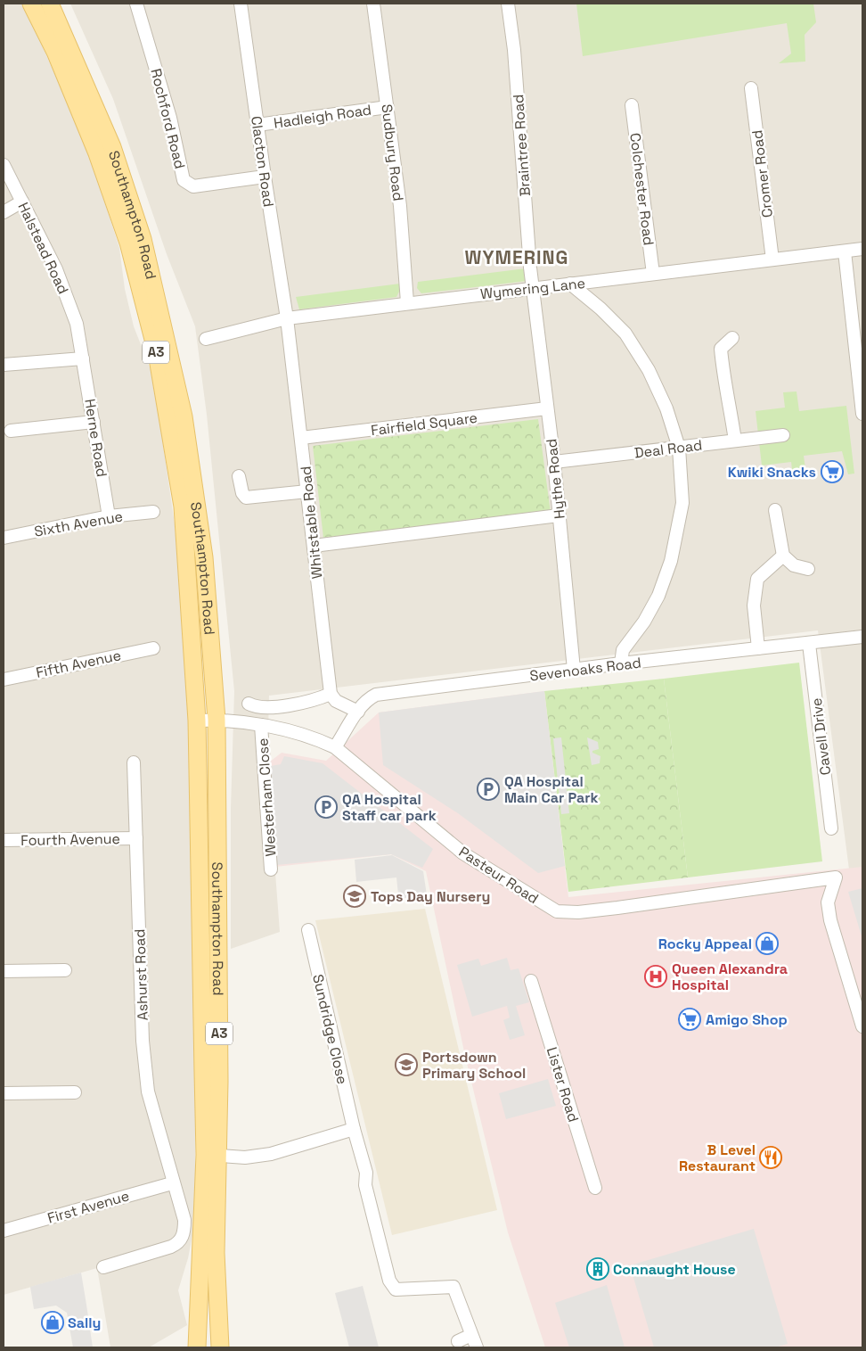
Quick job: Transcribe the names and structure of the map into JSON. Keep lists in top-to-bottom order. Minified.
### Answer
{"streets":{"main road":["Southampton Road","A3"],"street":["Hadleigh Road","Rochford Road","Braintree Road","Sudbury Road","Clacton Road","Cromer Road","Colchester Road","Halstead Road","Wymering Lane","Fairfield Square","Herne Road","Deal Road","Hythe Road","Whitstable Road","Sixth Avenue","Fifth Avenue","Sevenoaks Road","Cavell Drive","Westerham Close","Fourth Avenue","Pasteur Road","Ashurst Road","Sundridge Close","Lister Road","First Avenue"]},"crossings":[["Hadleigh Road","Sudbury Road"],["Hadleigh Road","Clacton Road"],["Rochford Road","Clacton Road"],["Braintree Road","Wymering Lane"],["Braintree Road","Hythe Road"],["Sudbury Road","Wymering Lane"],["Clacton Road","Wymering Lane"],["Clacton Road","Whitstable Road"],["Cromer Road","Wymering Lane"],["Colchester Road","Wymering Lane"],["Southampton Road","Pasteur Road"],["Halstead Road","Herne Road"],["Wymering Lane","Hythe Road"],["Wymering Lane","Whitstable Road"],["Fairfield Square","Hythe Road"],["Fairfield Square","Whitstable Road"],["Herne Road","Sixth Avenue"],["Deal Road","Hythe Road"],["Hythe Road","Sevenoaks Road"],["Sevenoaks Road","Cavell Drive"],["Sevenoaks Road","Pasteur Road"],["Westerham Close","Pasteur Road"],["Fourth Avenue","Ashurst Road"],["Ashurst Road","First Avenue"]],"districts":["WYMERING"],"places":{"supermarket":["Kwiki Snacks","Amigo Shop"],"parking":["QA Hospital Main Car Park","QA Hospital Staff car park"],"school or university":["Tops Day Nursery","Portsdown Primary School"],"shop":["Rocky Appeal","Sally"],"hospital":["Queen Alexandra Hospital"],"restaurant":["B Level Restaurant"],"building":["Connaught House"]}}
